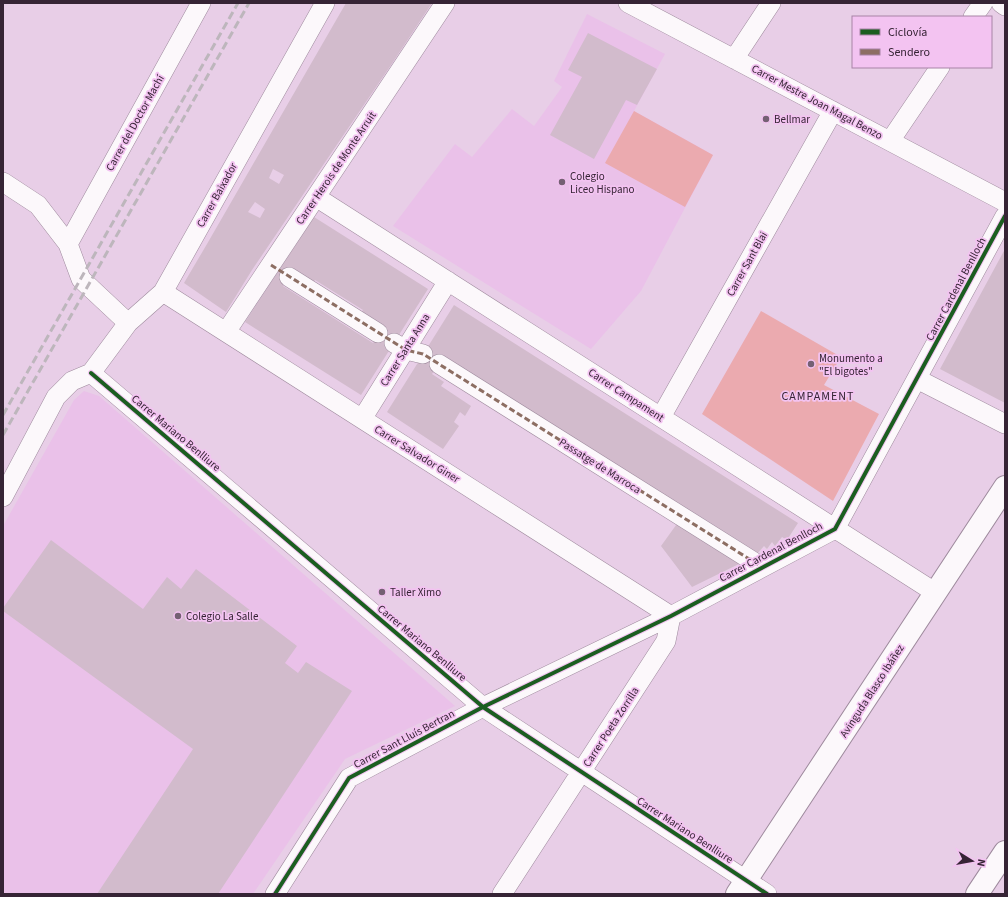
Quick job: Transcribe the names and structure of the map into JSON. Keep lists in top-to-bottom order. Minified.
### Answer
{"streets":{"street":["Carrer Mestre Joan Magal Benzo","Carrer del Doctor Machí","Carrer Herois de Monte Arruit","Carrer Baixador","Carrer Sant Blai","Carrer Cardenal Benlloch","Carrer Santa Anna","Carrer Campament","Carrer Mariano Benlliure","Carrer Salvador Giner","Passatge de Marroca","Avinguda Blasco Ibáñez","Carrer Poeta Zorrilla","Carrer Sant Lluís Bertran"]},"crossings":[["Carrer Mestre Joan Magal Benzo","Carrer Sant Blai"],["Carrer Herois de Monte Arruit","Carrer Campament"],["Carrer Herois de Monte Arruit","Carrer Salvador Giner"],["Carrer Herois de Monte Arruit","Passatge de Marroca"],["Carrer Baixador","Carrer Mariano Benlliure"],["Carrer Baixador","Carrer Salvador Giner"],["Carrer Sant Blai","Carrer Campament"],["Carrer Cardenal Benlloch","Carrer Campament"],["Carrer Cardenal Benlloch","Carrer Mariano Benlliure"],["Carrer Cardenal Benlloch","Carrer Salvador Giner"],["Carrer Cardenal Benlloch","Passatge de Marroca"],["Carrer Cardenal Benlloch","Carrer Poeta Zorrilla"],["Carrer Cardenal Benlloch","Carrer Sant Lluís Bertran"],["Carrer Santa Anna","Carrer Campament"],["Carrer Santa Anna","Carrer Salvador Giner"],["Carrer Santa Anna","Passatge de Marroca"],["Carrer Campament","Avinguda Blasco Ibáñez"],["Carrer Mariano Benlliure","Avinguda Blasco Ibáñez"],["Carrer Mariano Benlliure","Carrer Poeta Zorrilla"],["Carrer Mariano Benlliure","Carrer Sant Lluís Bertran"],["Carrer Salvador Giner","Carrer Poeta Zorrilla"]],"districts":["CAMPAMENT"],"places":["Bellmar","Colegio Liceo Hispano","Monumento a \"El bigotes\"","Taller Ximo","Colegio La Salle"],"legend":["Ciclovía","Sendero"],"north":"right"}
